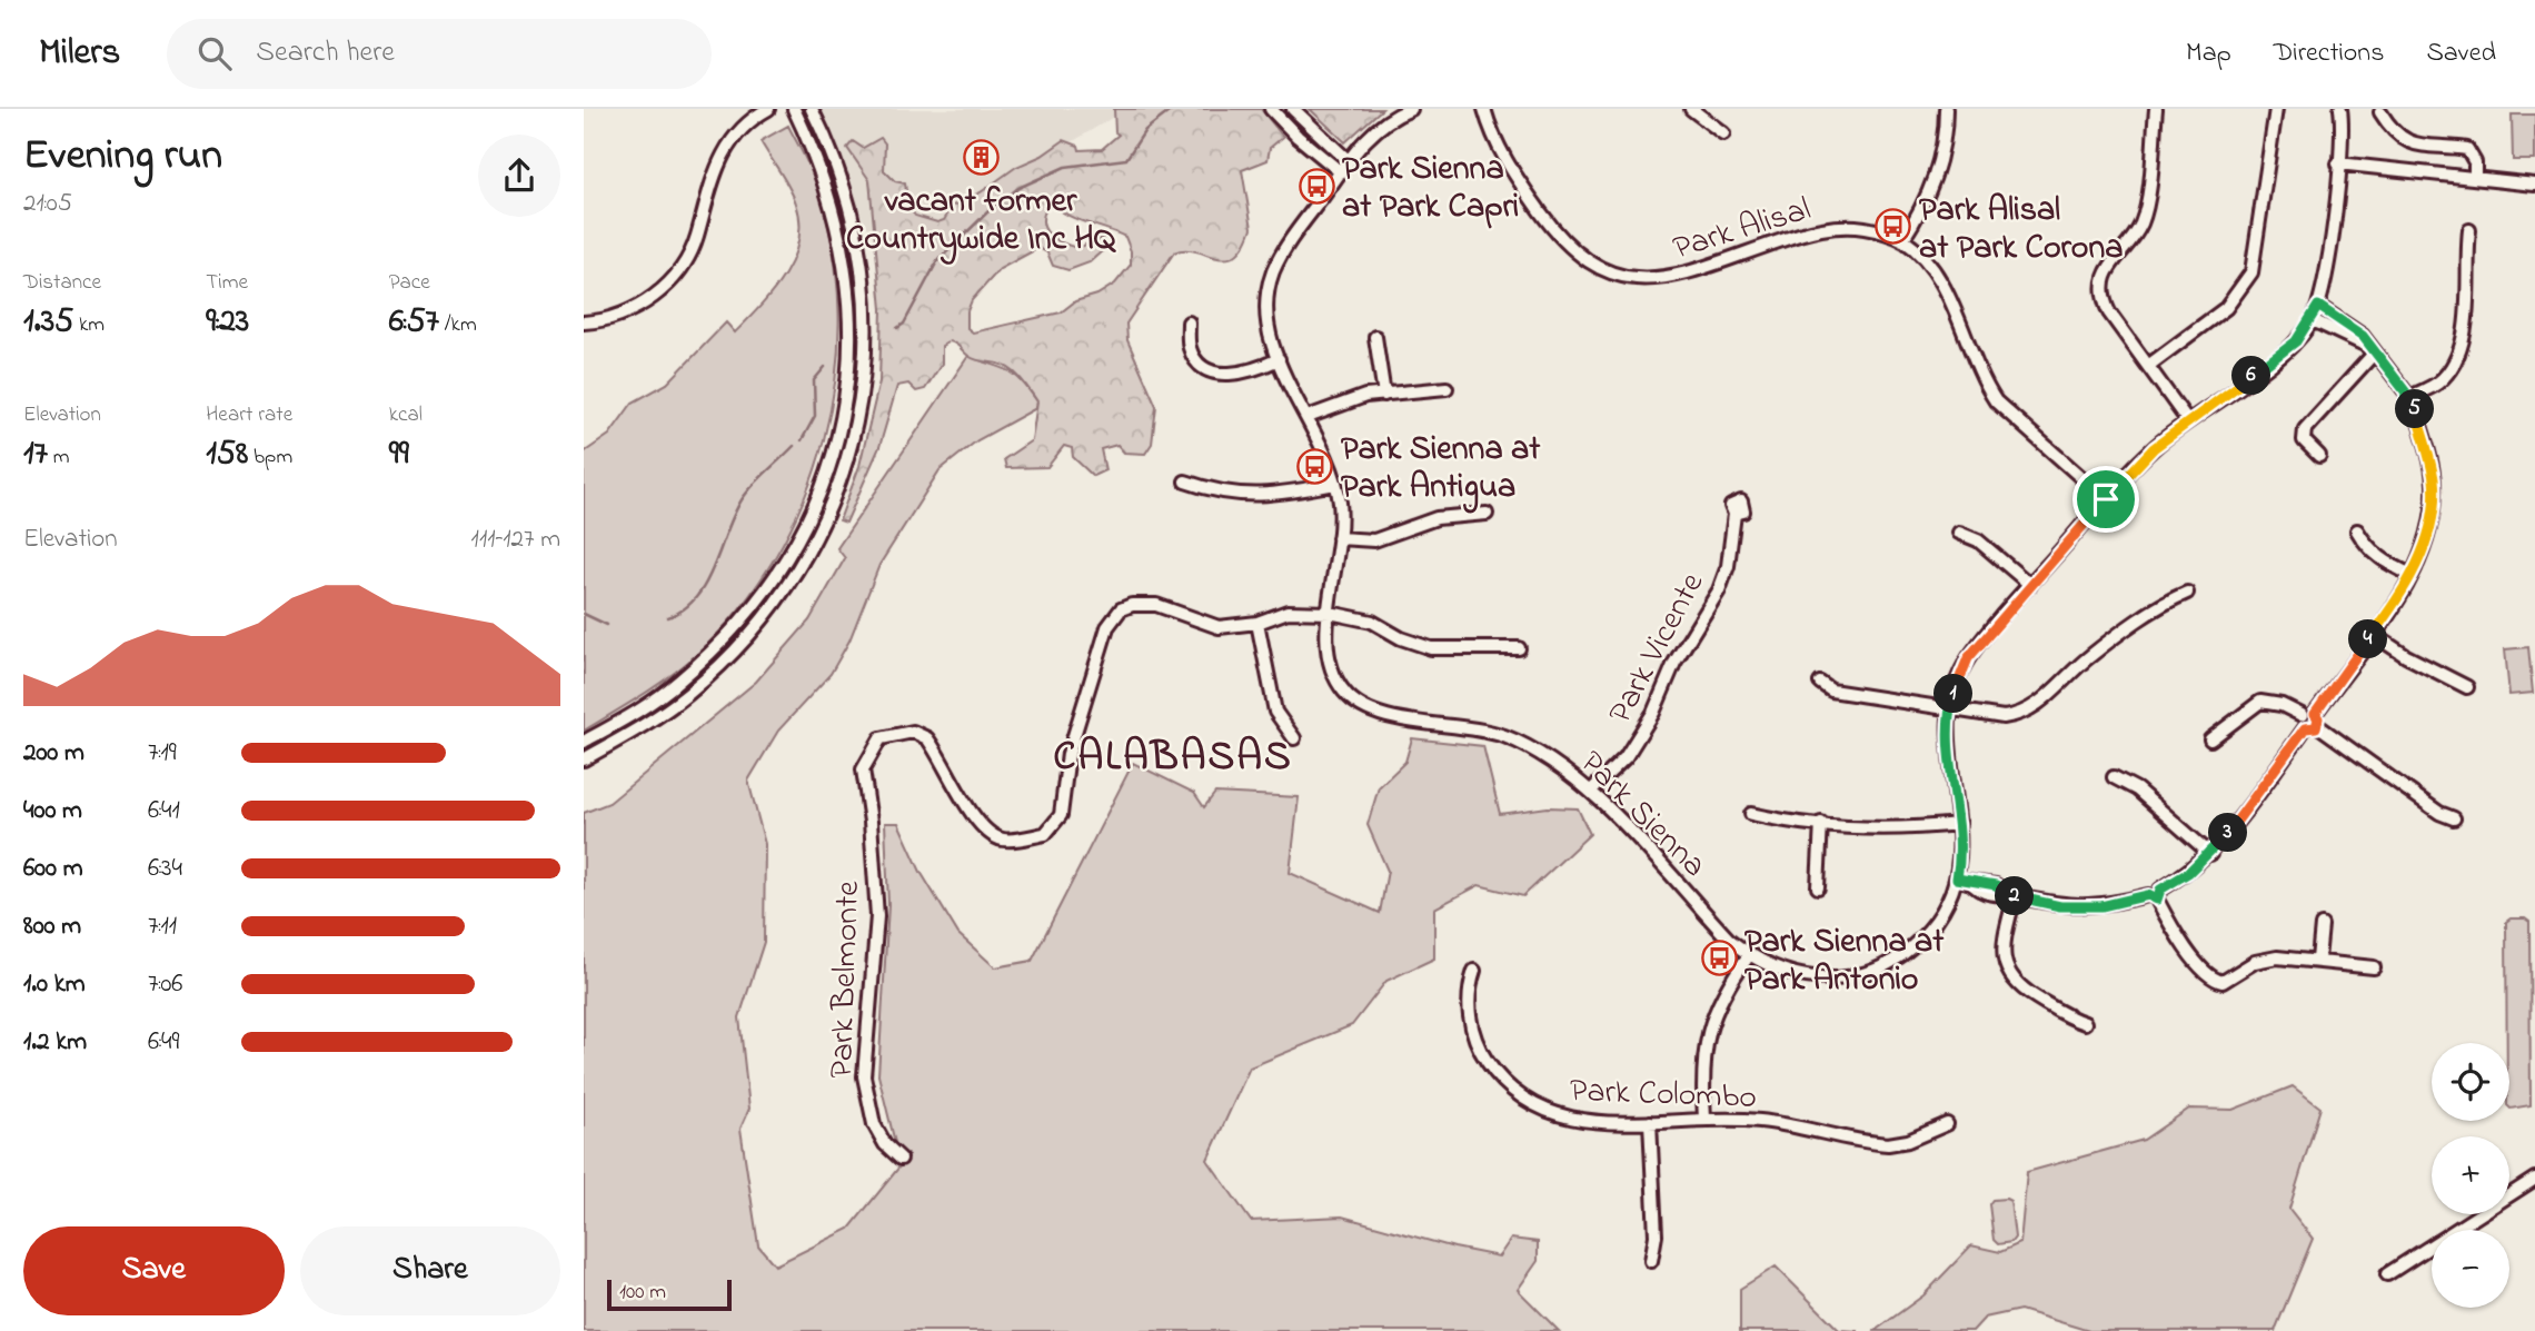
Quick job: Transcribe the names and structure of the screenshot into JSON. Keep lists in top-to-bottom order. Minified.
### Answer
{"streets":{"street":["Park Alisal","Park Vicente","Park Sienna","Park Belmonte","Park Colombo"]},"crossings":[["Park Vicente","Park Sienna"],["Park Sienna","Park Belmonte"]],"districts":["CALABASAS"],"places":{"building":["vacant former Countrywide Inc HQ"],"bus stop":["Park Sienna at Park Capri","Park Alisal at Park Corona","Park Sienna at Park Antigua","Park Sienna at Park Antonio"]},"scale_bar":"100 m","page":{"header":"Milers","search":"Search here","nav":["Map","Directions","Saved"],"heading":["Evening run","21:05"],"stats":[["Distance","1.35 km"],["Time","9:23"],["Pace","6:57 /km"],["Elevation","17 m"],["Heart rate","158 bpm"],["kcal","99"]],"pins":["6","5","4","1","3","2"],"chart":["Elevation","111–127 m"],"list":[{"name":"200 m","note":"7:19"},{"name":"400 m","note":"6:41"},{"name":"600 m","note":"6:34"},{"name":"800 m","note":"7:11"},{"name":"1.0 km","note":"7:06"},{"name":"1.2 km","note":"6:49"}],"map_buttons":["+","−"],"buttons":["Save","Share"],"scale":"100 m"}}
